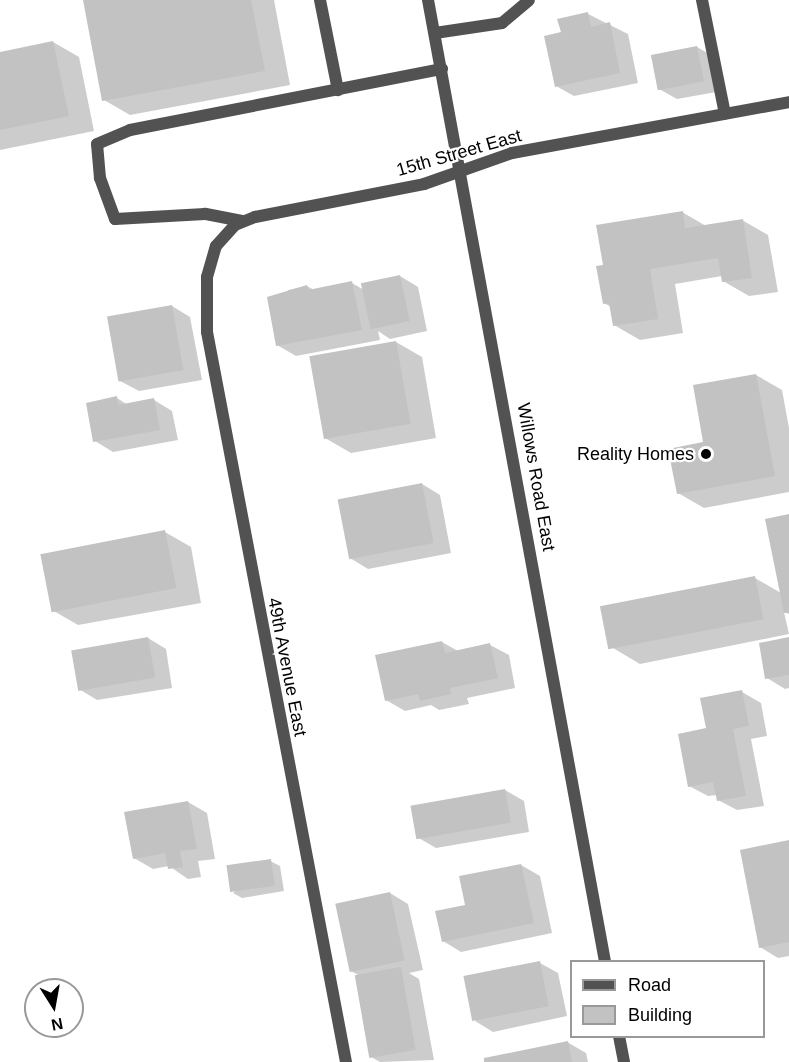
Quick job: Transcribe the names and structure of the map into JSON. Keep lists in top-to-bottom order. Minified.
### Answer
{"streets":{"street":["15th Street East","Willows Road East","49th Avenue East"]},"crossings":[["15th Street East","Willows Road East"],["15th Street East","49th Avenue East"]],"places":["Reality Homes"],"legend":["Road","Building"],"north":"bottom"}
